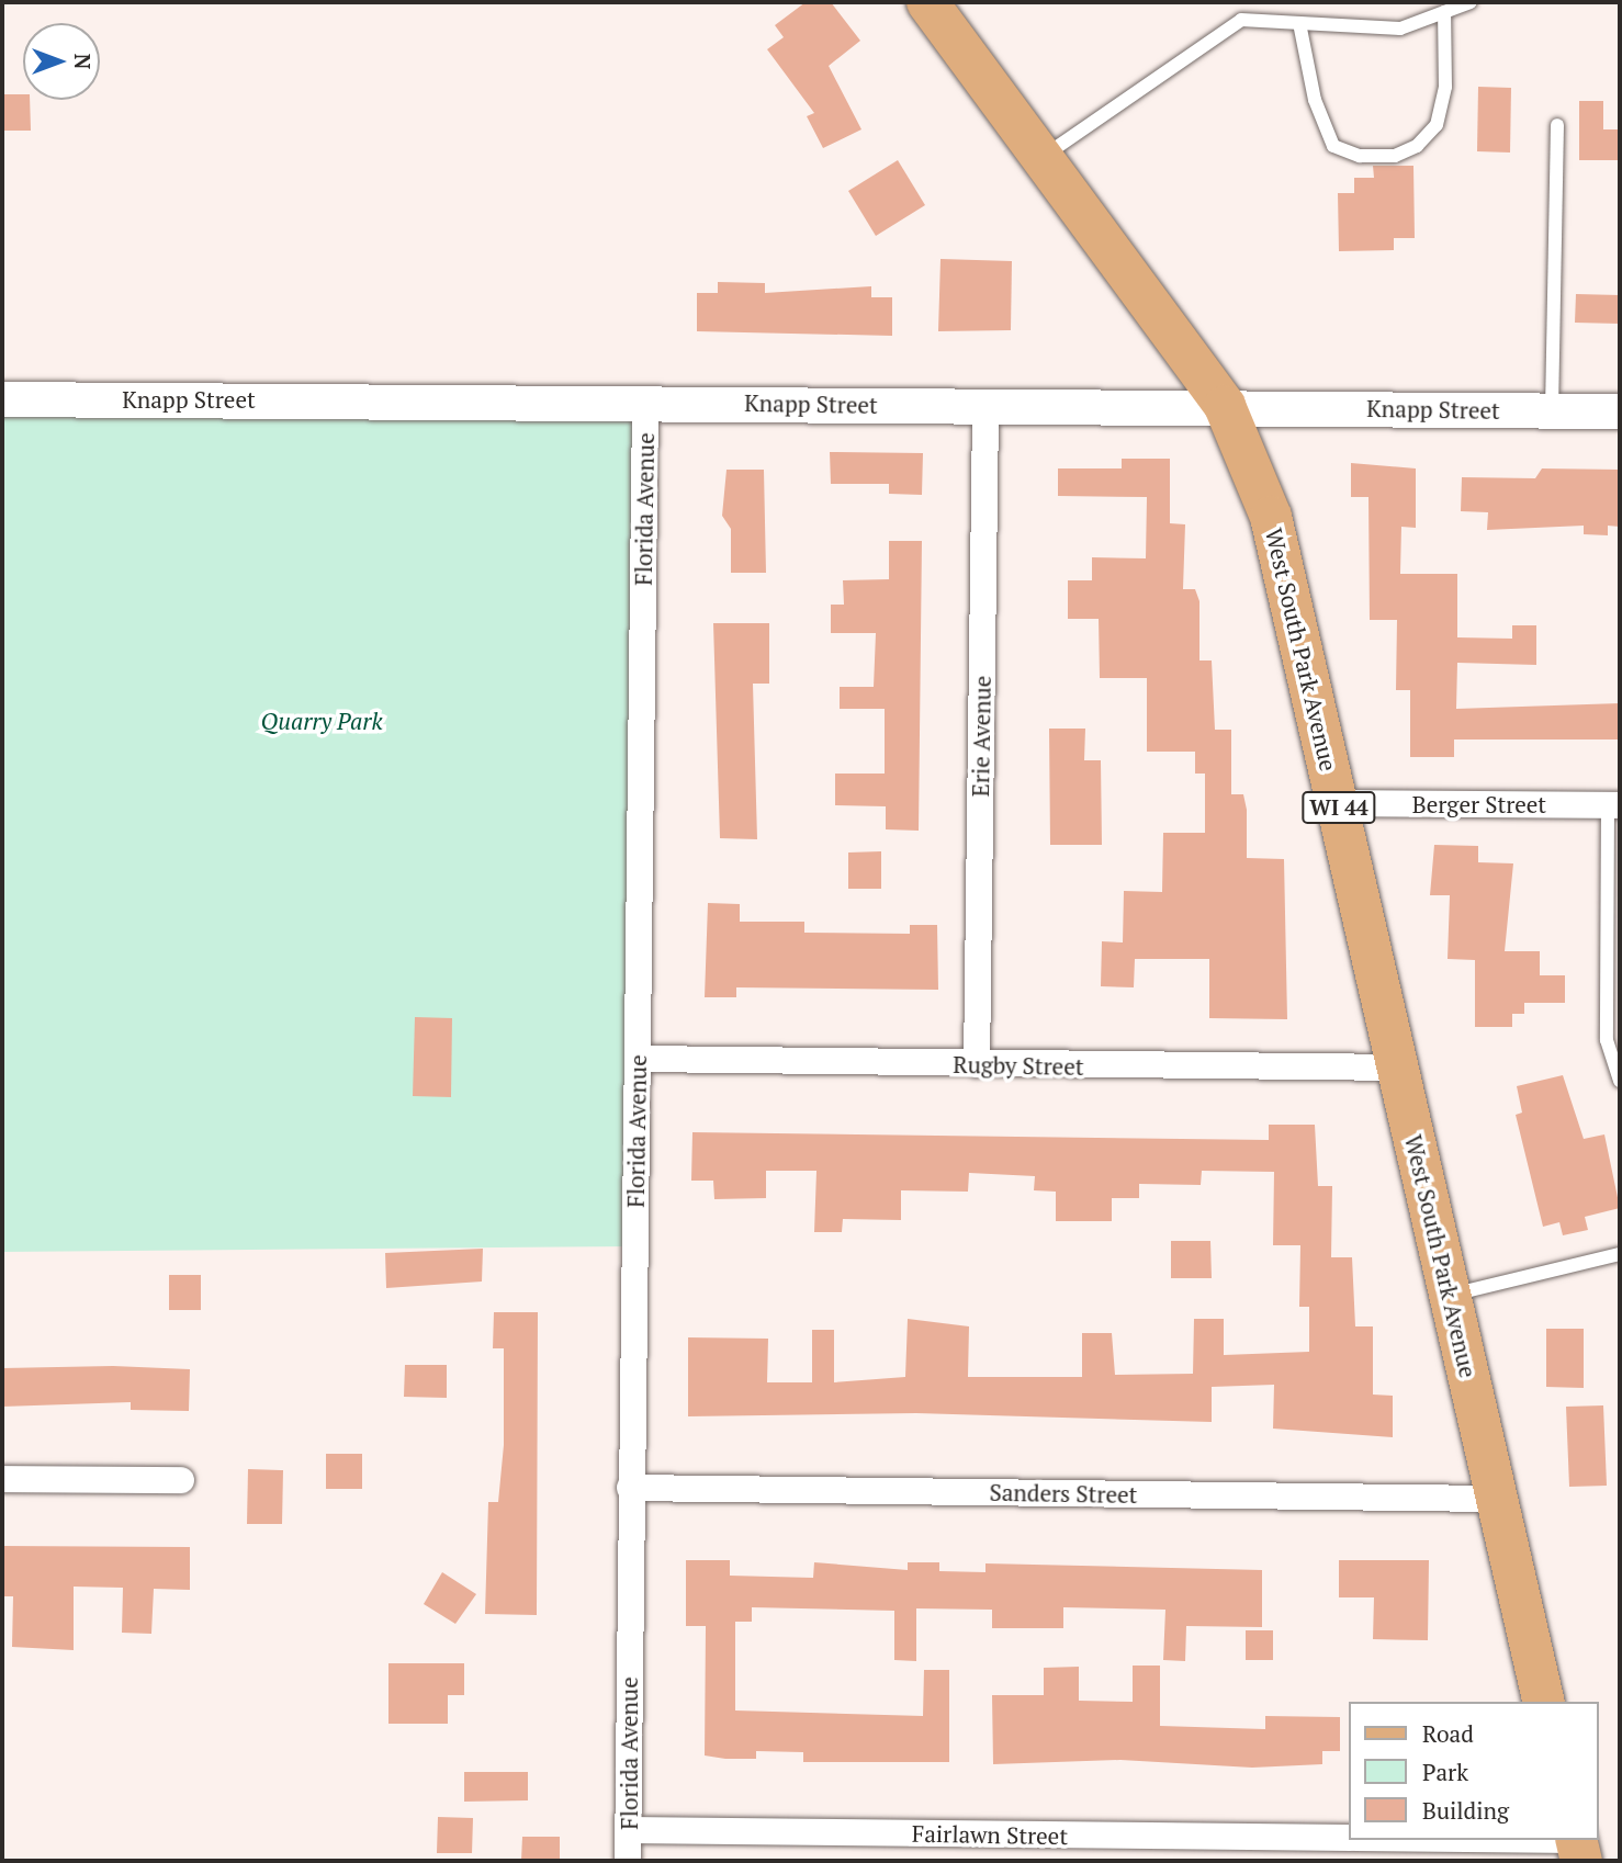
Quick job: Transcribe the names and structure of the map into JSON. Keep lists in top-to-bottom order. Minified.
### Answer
{"streets":{"main road":["West South Park Avenue","WI 44"],"street":["Knapp Street","Florida Avenue","Erie Avenue","Berger Street","Rugby Street","Sanders Street","Fairlawn Street"]},"crossings":[["Knapp Street","Florida Avenue"],["Knapp Street","West South Park Avenue"],["Knapp Street","Erie Avenue"],["Florida Avenue","Rugby Street"],["Florida Avenue","Sanders Street"],["Florida Avenue","Fairlawn Street"],["West South Park Avenue","Berger Street"],["West South Park Avenue","Rugby Street"],["West South Park Avenue","Sanders Street"],["Erie Avenue","Rugby Street"]],"parks":["Quarry Park"],"legend":["Road","Park","Building"],"north":"right"}
